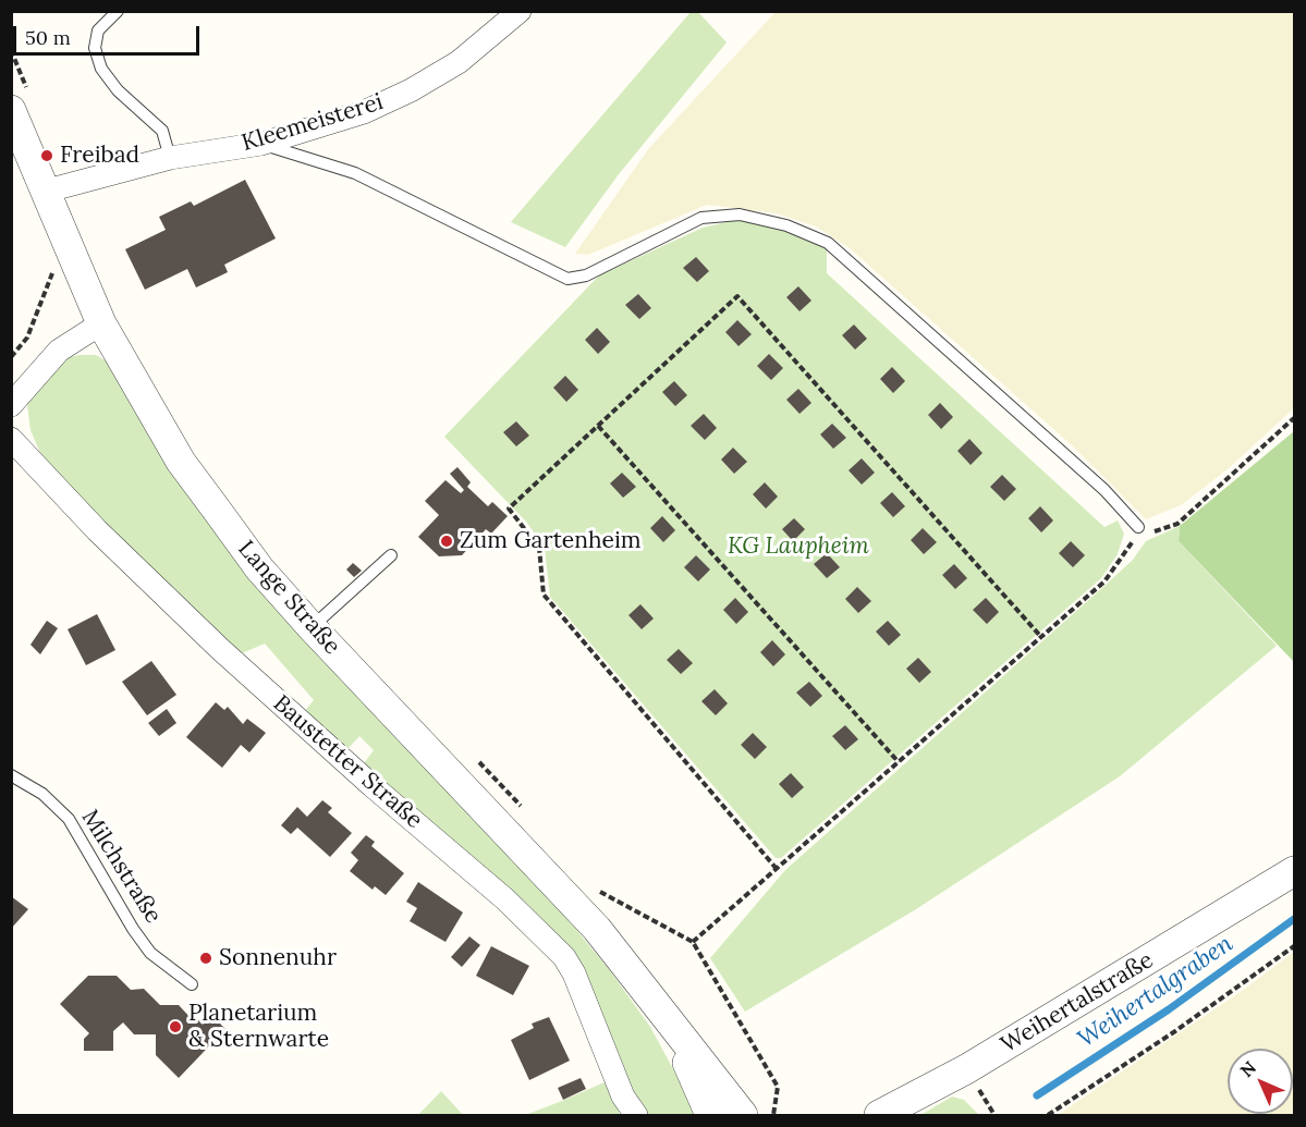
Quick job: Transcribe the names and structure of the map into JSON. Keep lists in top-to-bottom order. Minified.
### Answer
{"streets":{"street":["Kleemeisterei","Lange Straße","Baustetter Straße","Weihertalstraße"],"lane":["Milchstraße"]},"crossings":[["Kleemeisterei","Lange Straße"]],"water":["Weihertalgraben"],"parks":["KG Laupheim"],"places":["Freibad","Zum Gartenheim","Sonnenuhr","Planetarium & Sternwarte"],"scale_bar":"50 m","north":"top left"}
